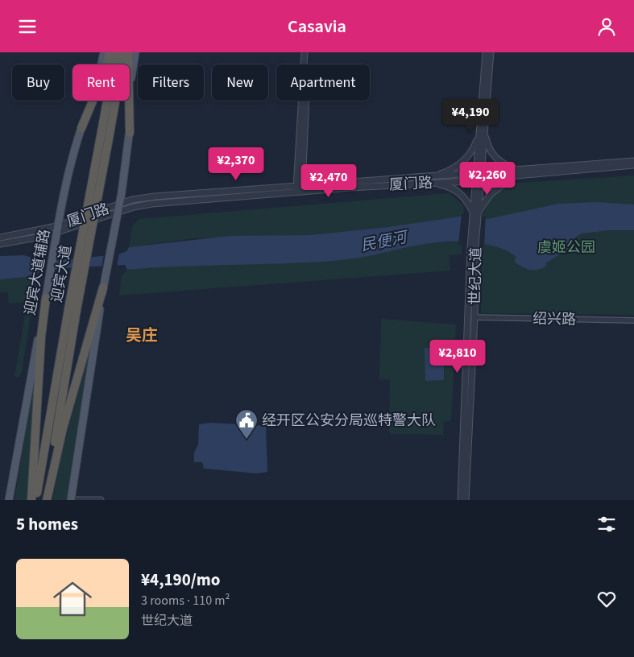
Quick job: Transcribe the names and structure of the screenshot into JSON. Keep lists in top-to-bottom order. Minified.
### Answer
{"streets":{"highway":["迎宾大道"],"main road":["迎宾大道辅路"],"street":["厦门路","世纪大道","绍兴路"]},"crossings":[["厦门路","迎宾大道辅路"],["厦门路","世纪大道"],["世纪大道","绍兴路"]],"districts":["吴庄"],"water":["民便河"],"parks":["虞姬公园"],"places":{"public building":["经开区公安分局巡特警大队"]},"page":{"header":"Casavia","chip":["Buy","Rent","Filters","New","Apartment"],"price":["¥4,190","¥2,370","¥2,260","¥2,470","¥2,810"],"heading":"5 homes","list":[{"name":"¥4,190/mo","note":"3 rooms · 110 m² · 世纪大道"}]}}
